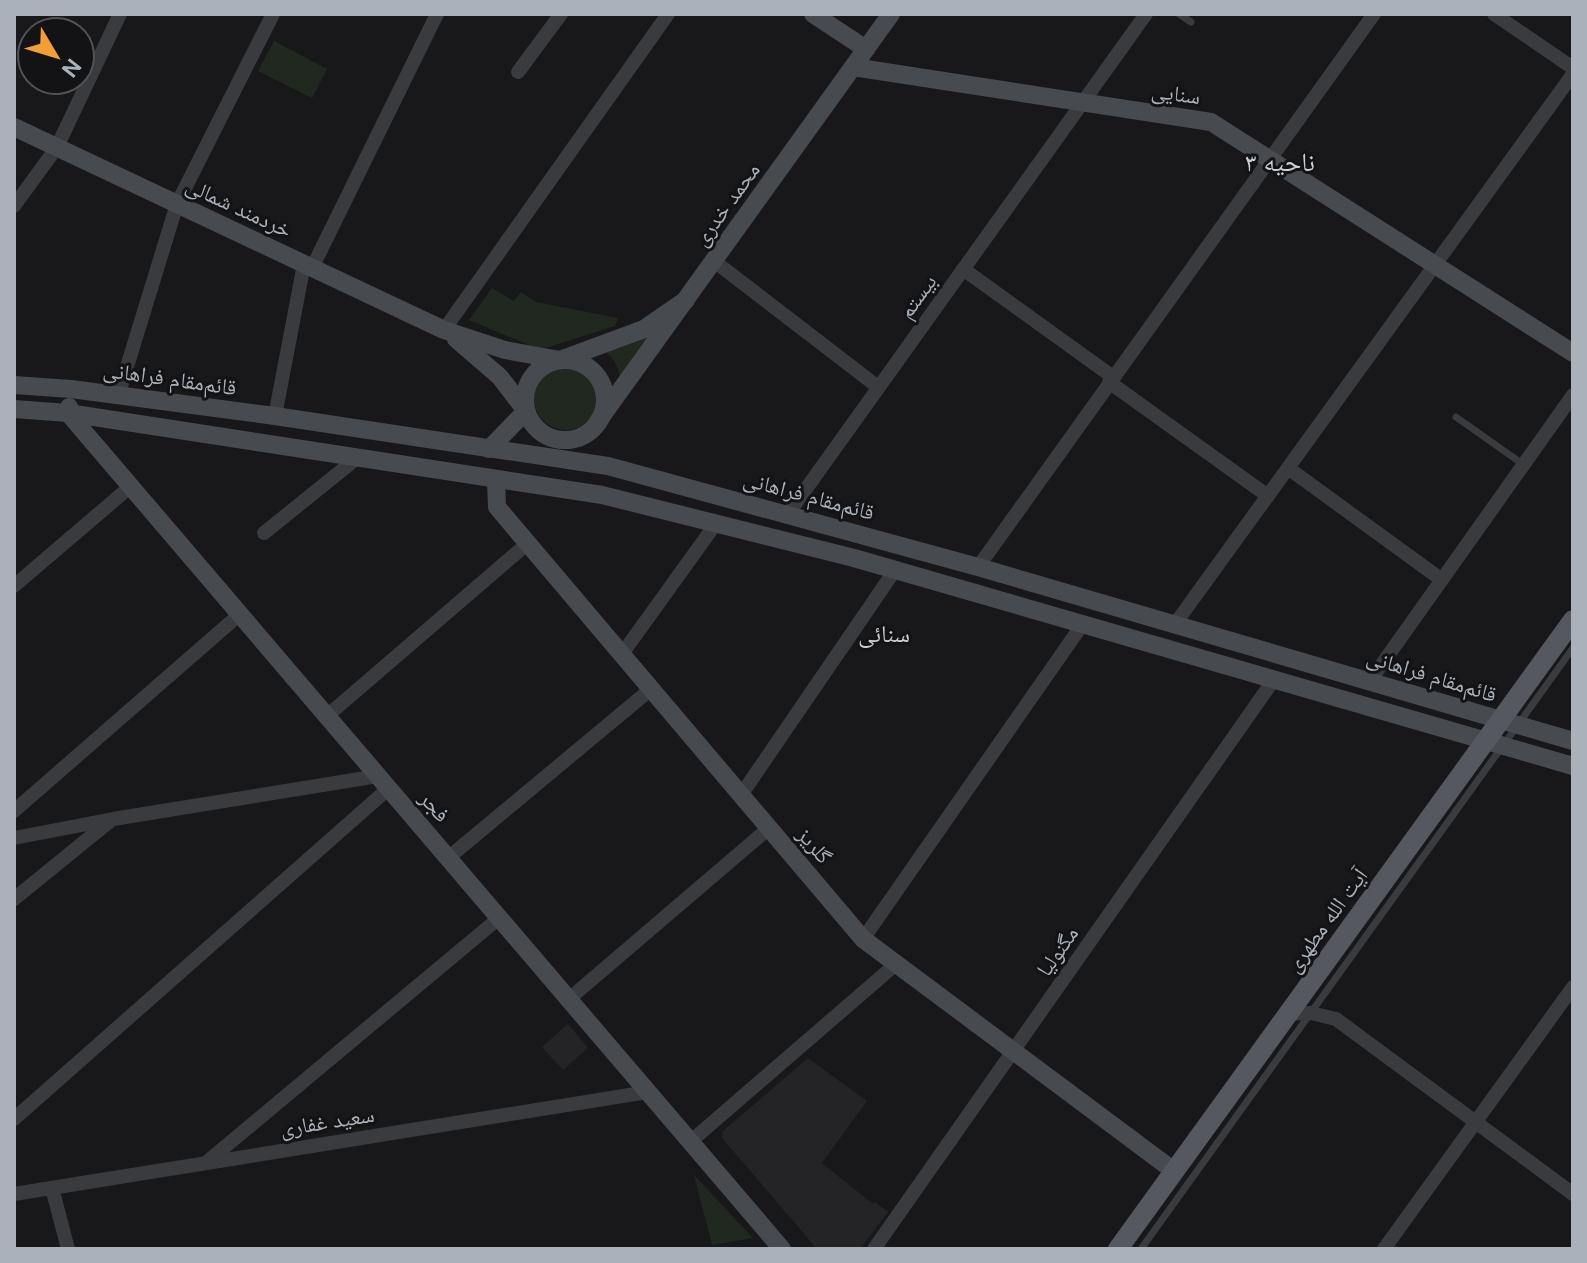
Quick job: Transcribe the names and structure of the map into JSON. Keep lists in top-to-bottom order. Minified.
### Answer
{"streets":{"main road":["آیت الله مطهری"],"street":["سنایی","محمد خدری","خردمند شمالی","بیستم","قائم‌مقام فراهانی","فجر","گلریز","مگنولیا","سعید غفاری"]},"crossings":[["سنایی","محمد خدری"],["سنایی","بیستم"],["محمد خدری","خردمند شمالی"],["محمد خدری","قائم‌مقام فراهانی"],["بیستم","قائم‌مقام فراهانی"],["قائم‌مقام فراهانی","آیت الله مطهری"],["فجر","سعید غفاری"],["گلریز","آیت الله مطهری"],["گلریز","مگنولیا"]],"districts":["ناحیه ۳","سنائی"],"north":"bottom right"}
